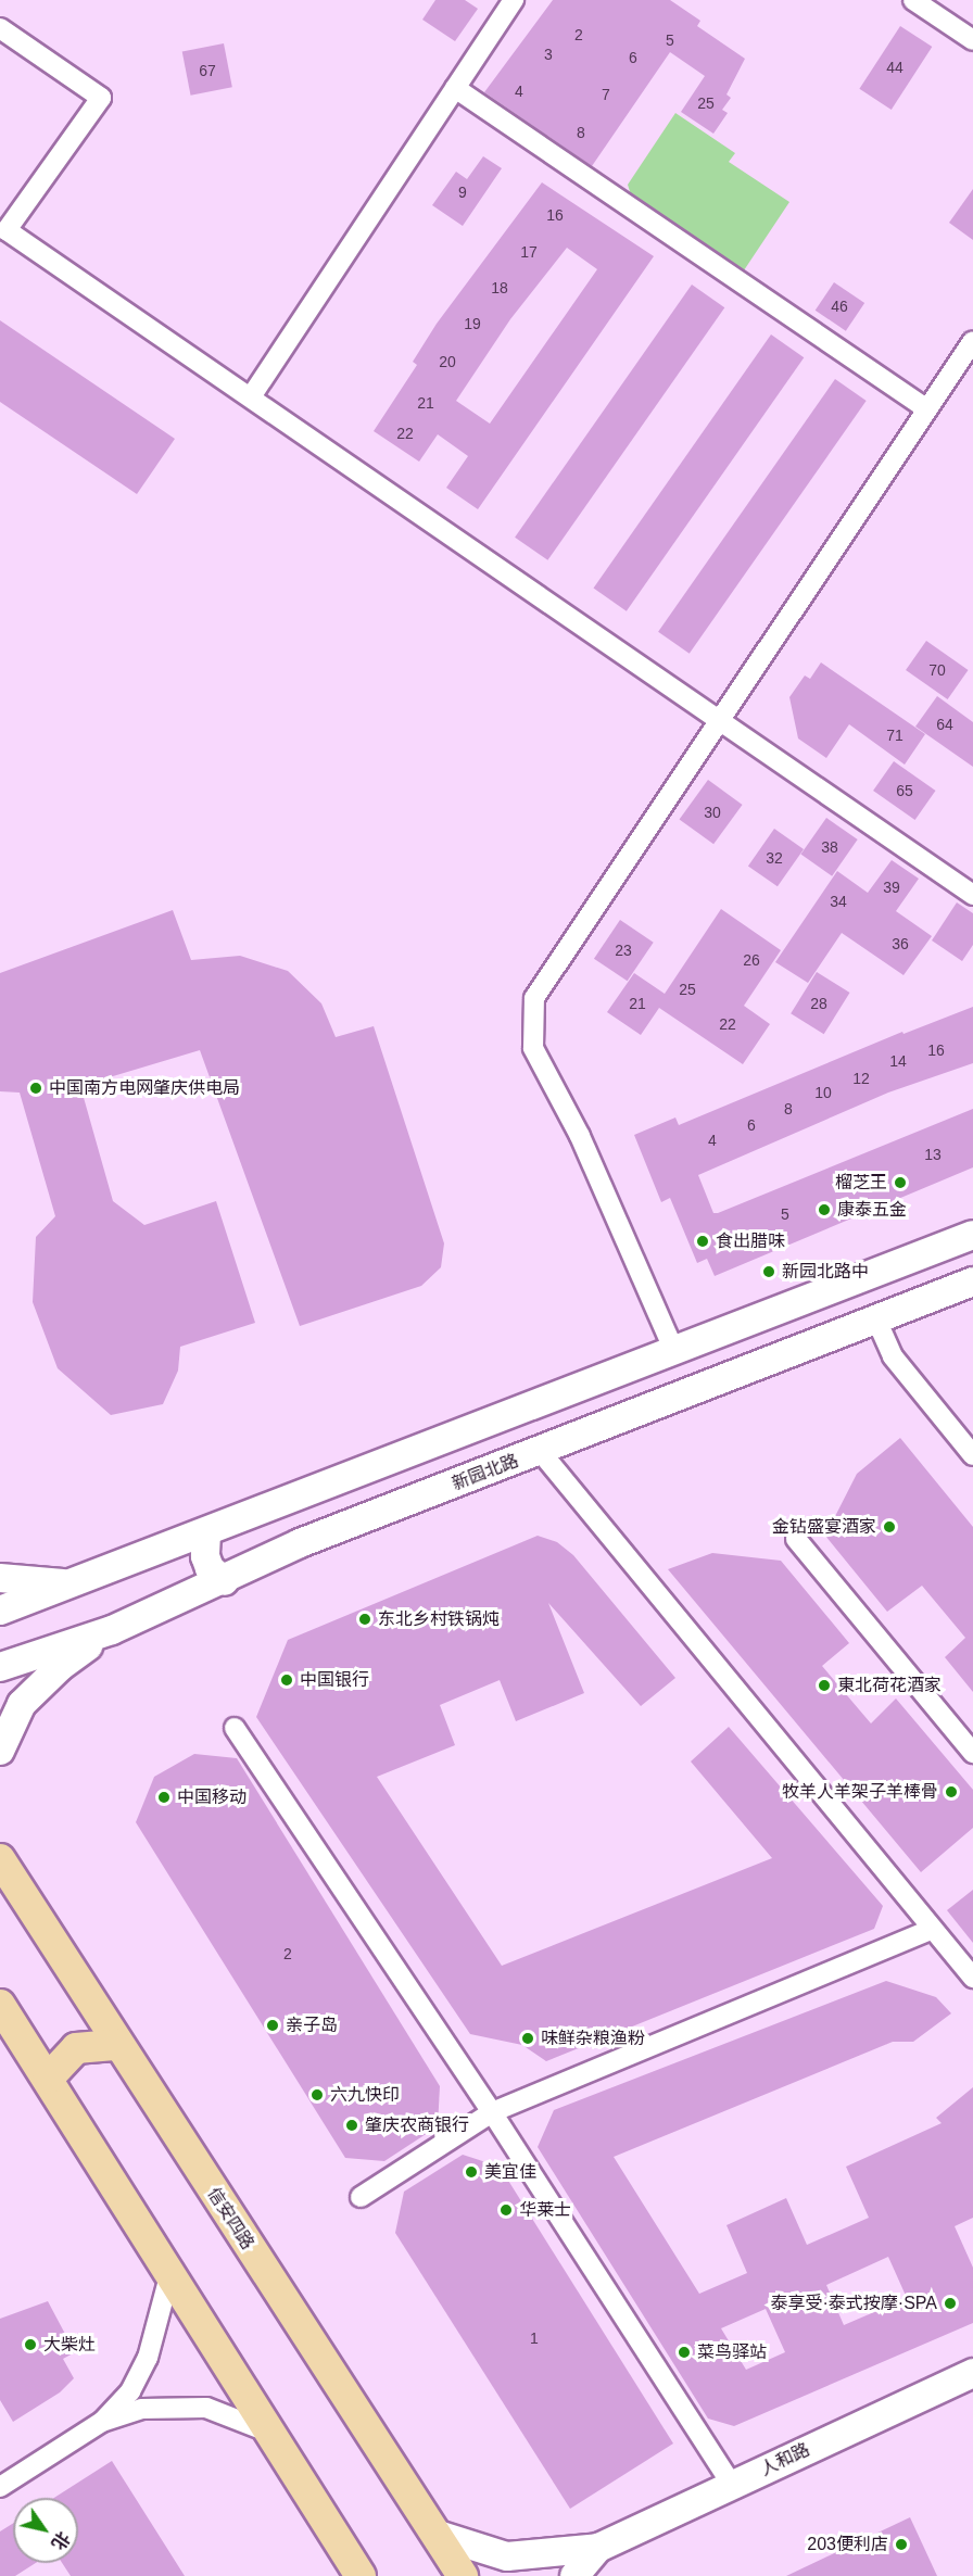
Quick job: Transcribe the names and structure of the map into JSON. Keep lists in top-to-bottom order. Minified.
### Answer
{"streets":{"main road":["新园北路","信安四路","人和路"]},"places":["中国南方电网肇庆供电局","榴芝王","康泰五金","食出腊味","新园北路中","金钻盛宴酒家","东北乡村铁锅炖","中国银行","東北荷花酒家","牧羊人羊架子羊棒骨","中国移动","亲子岛","味鲜杂粮渔粉","六九快印","肇庆农商银行","美宜佳","华莱士","泰享受·泰式按摩·SPA","大柴灶","菜鸟驿站","203便利店"],"house_numbers":["2","5","3","6","44","67","4","7","25","8","9","16","17","18","46","19","20","21","22","70","64","71","65","30","38","32","39","34","36","23","26","25","21","28","22","16","14","12","10","8","6","4","13","5","2","1"],"north":"bottom right"}
